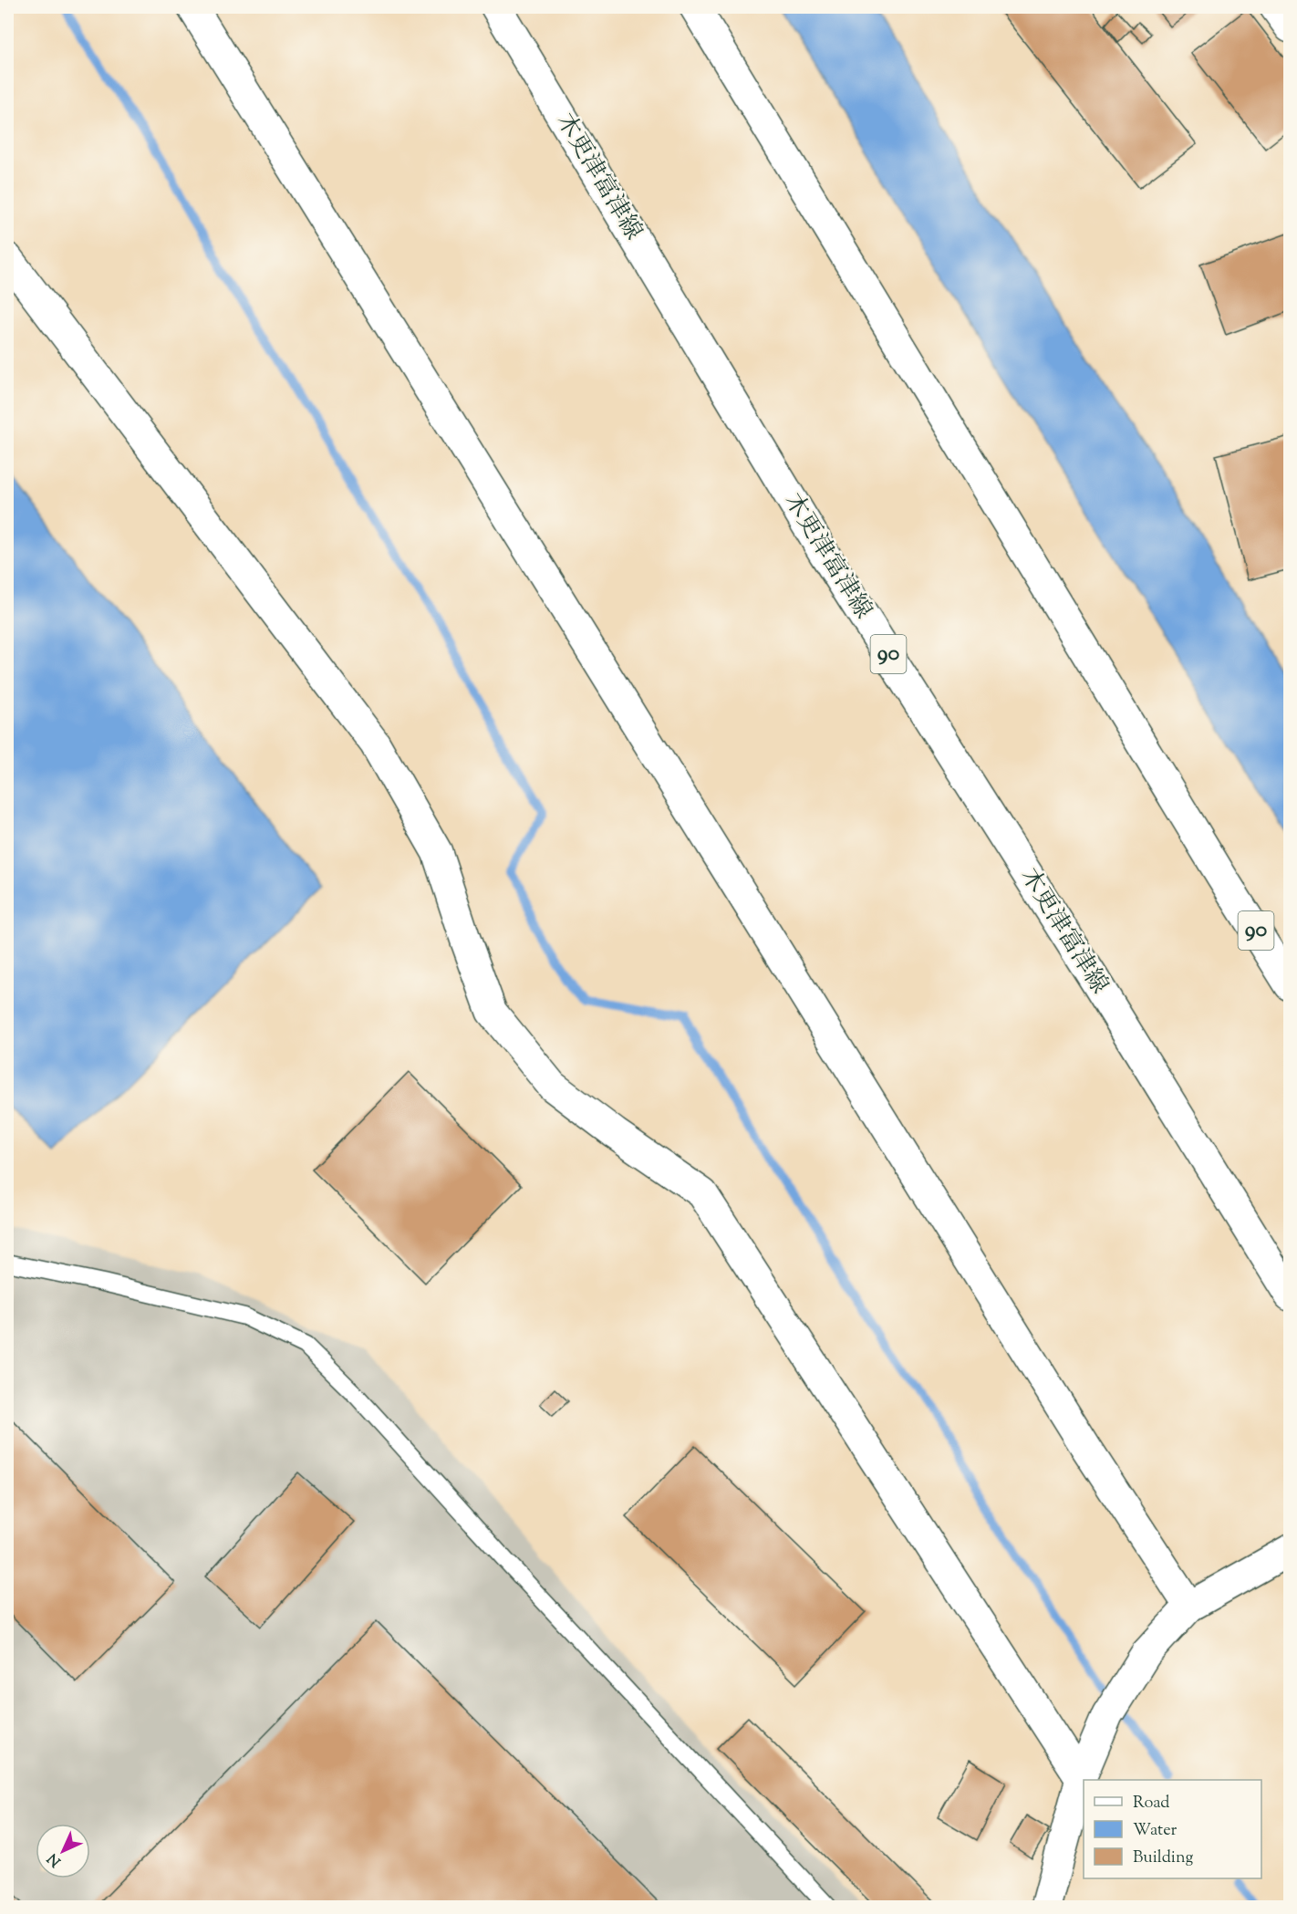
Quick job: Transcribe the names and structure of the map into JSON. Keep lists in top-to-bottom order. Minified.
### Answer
{"streets":{"street":["木更津富津線","90"]},"legend":["Road","Water","Building"],"north":"bottom left"}
